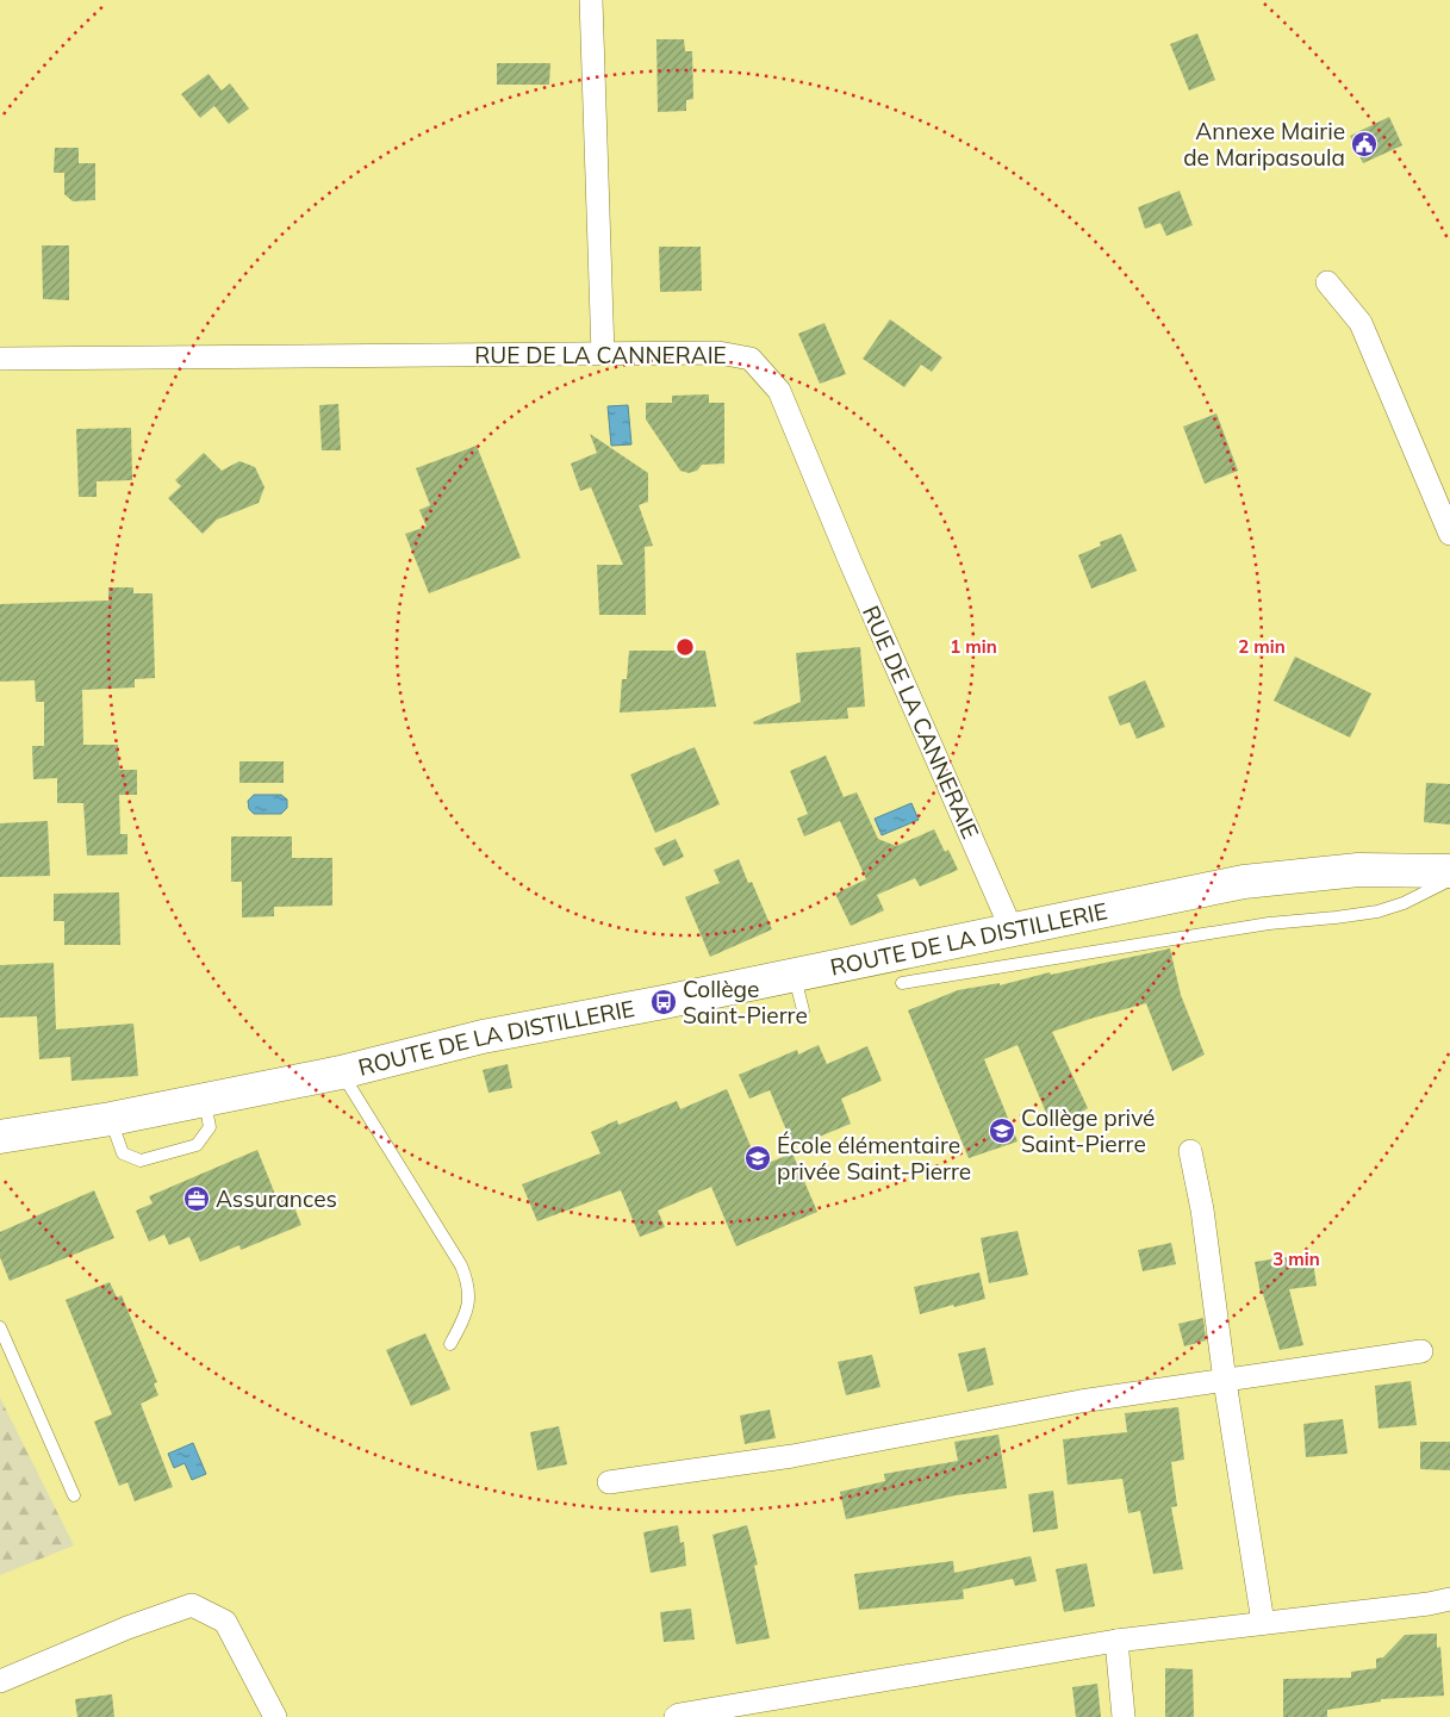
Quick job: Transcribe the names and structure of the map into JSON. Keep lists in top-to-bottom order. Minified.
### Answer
{"streets":{"street":["RUE DE LA CANNERAIE","ROUTE DE LA DISTILLERIE"]},"crossings":[["RUE DE LA CANNERAIE","ROUTE DE LA DISTILLERIE"]],"places":{"public building":["Annexe Mairie de Maripasoula"],"bus stop":["Collège Saint-Pierre"],"school or university":["Collège privé Saint-Pierre","École élémentaire privée Saint-Pierre"],"office":["Assurances"]},"rings":["1 min","2 min","3 min"]}
